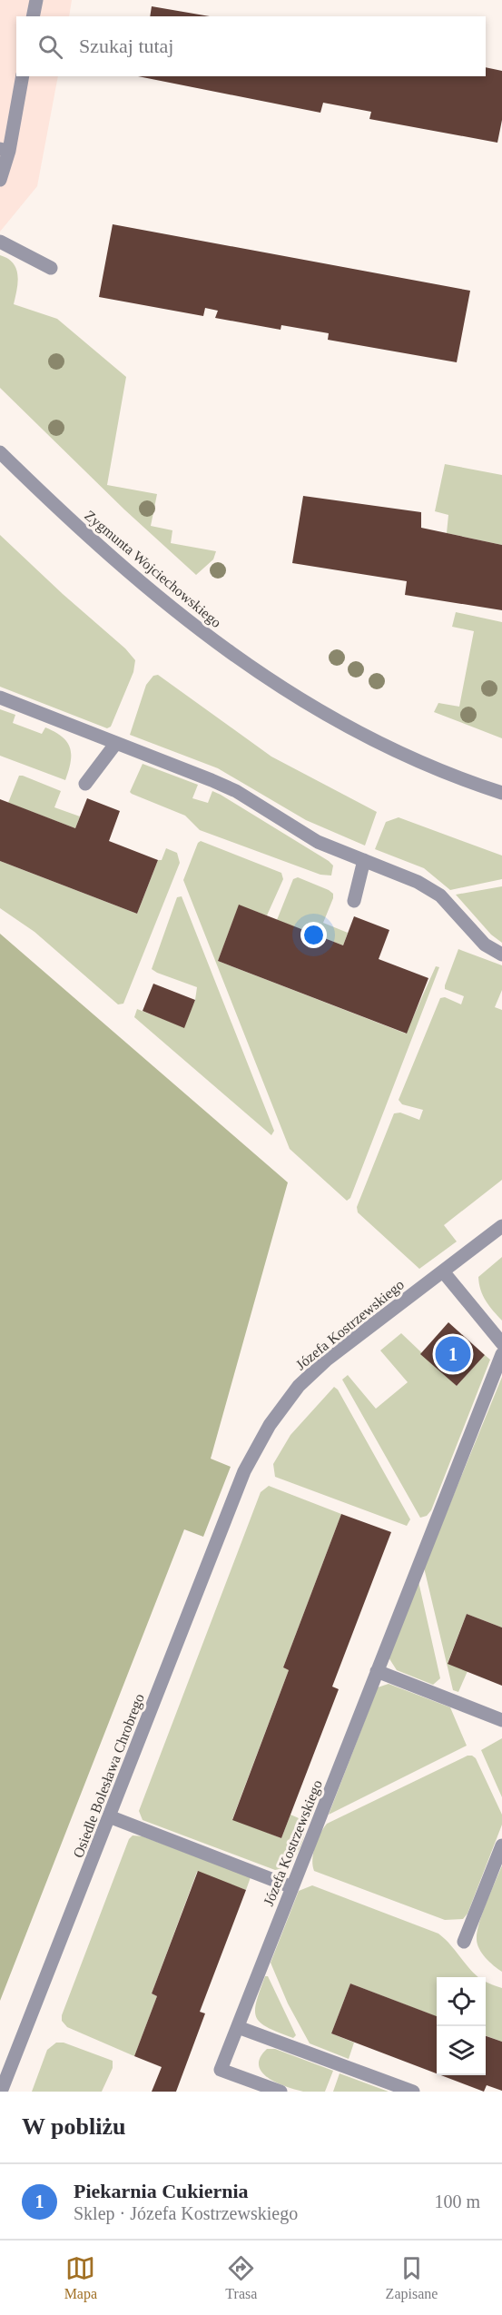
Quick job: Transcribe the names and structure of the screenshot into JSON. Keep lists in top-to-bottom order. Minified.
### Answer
{"streets":{"street":["Zygmunta Wojciechowskiego","Józefa Kostrzewskiego","Osiedle Bolesława Chrobrego"]},"crossings":[["Józefa Kostrzewskiego","Osiedle Bolesława Chrobrego"]],"page":{"search":"Szukaj tutaj","pins":"1","heading":"W pobliżu","list":[{"mark":"1","name":"Piekarnia Cukiernia","note":"Sklep · Józefa Kostrzewskiego","value":"100 m"}],"nav":["Mapa","Trasa","Zapisane"]}}
